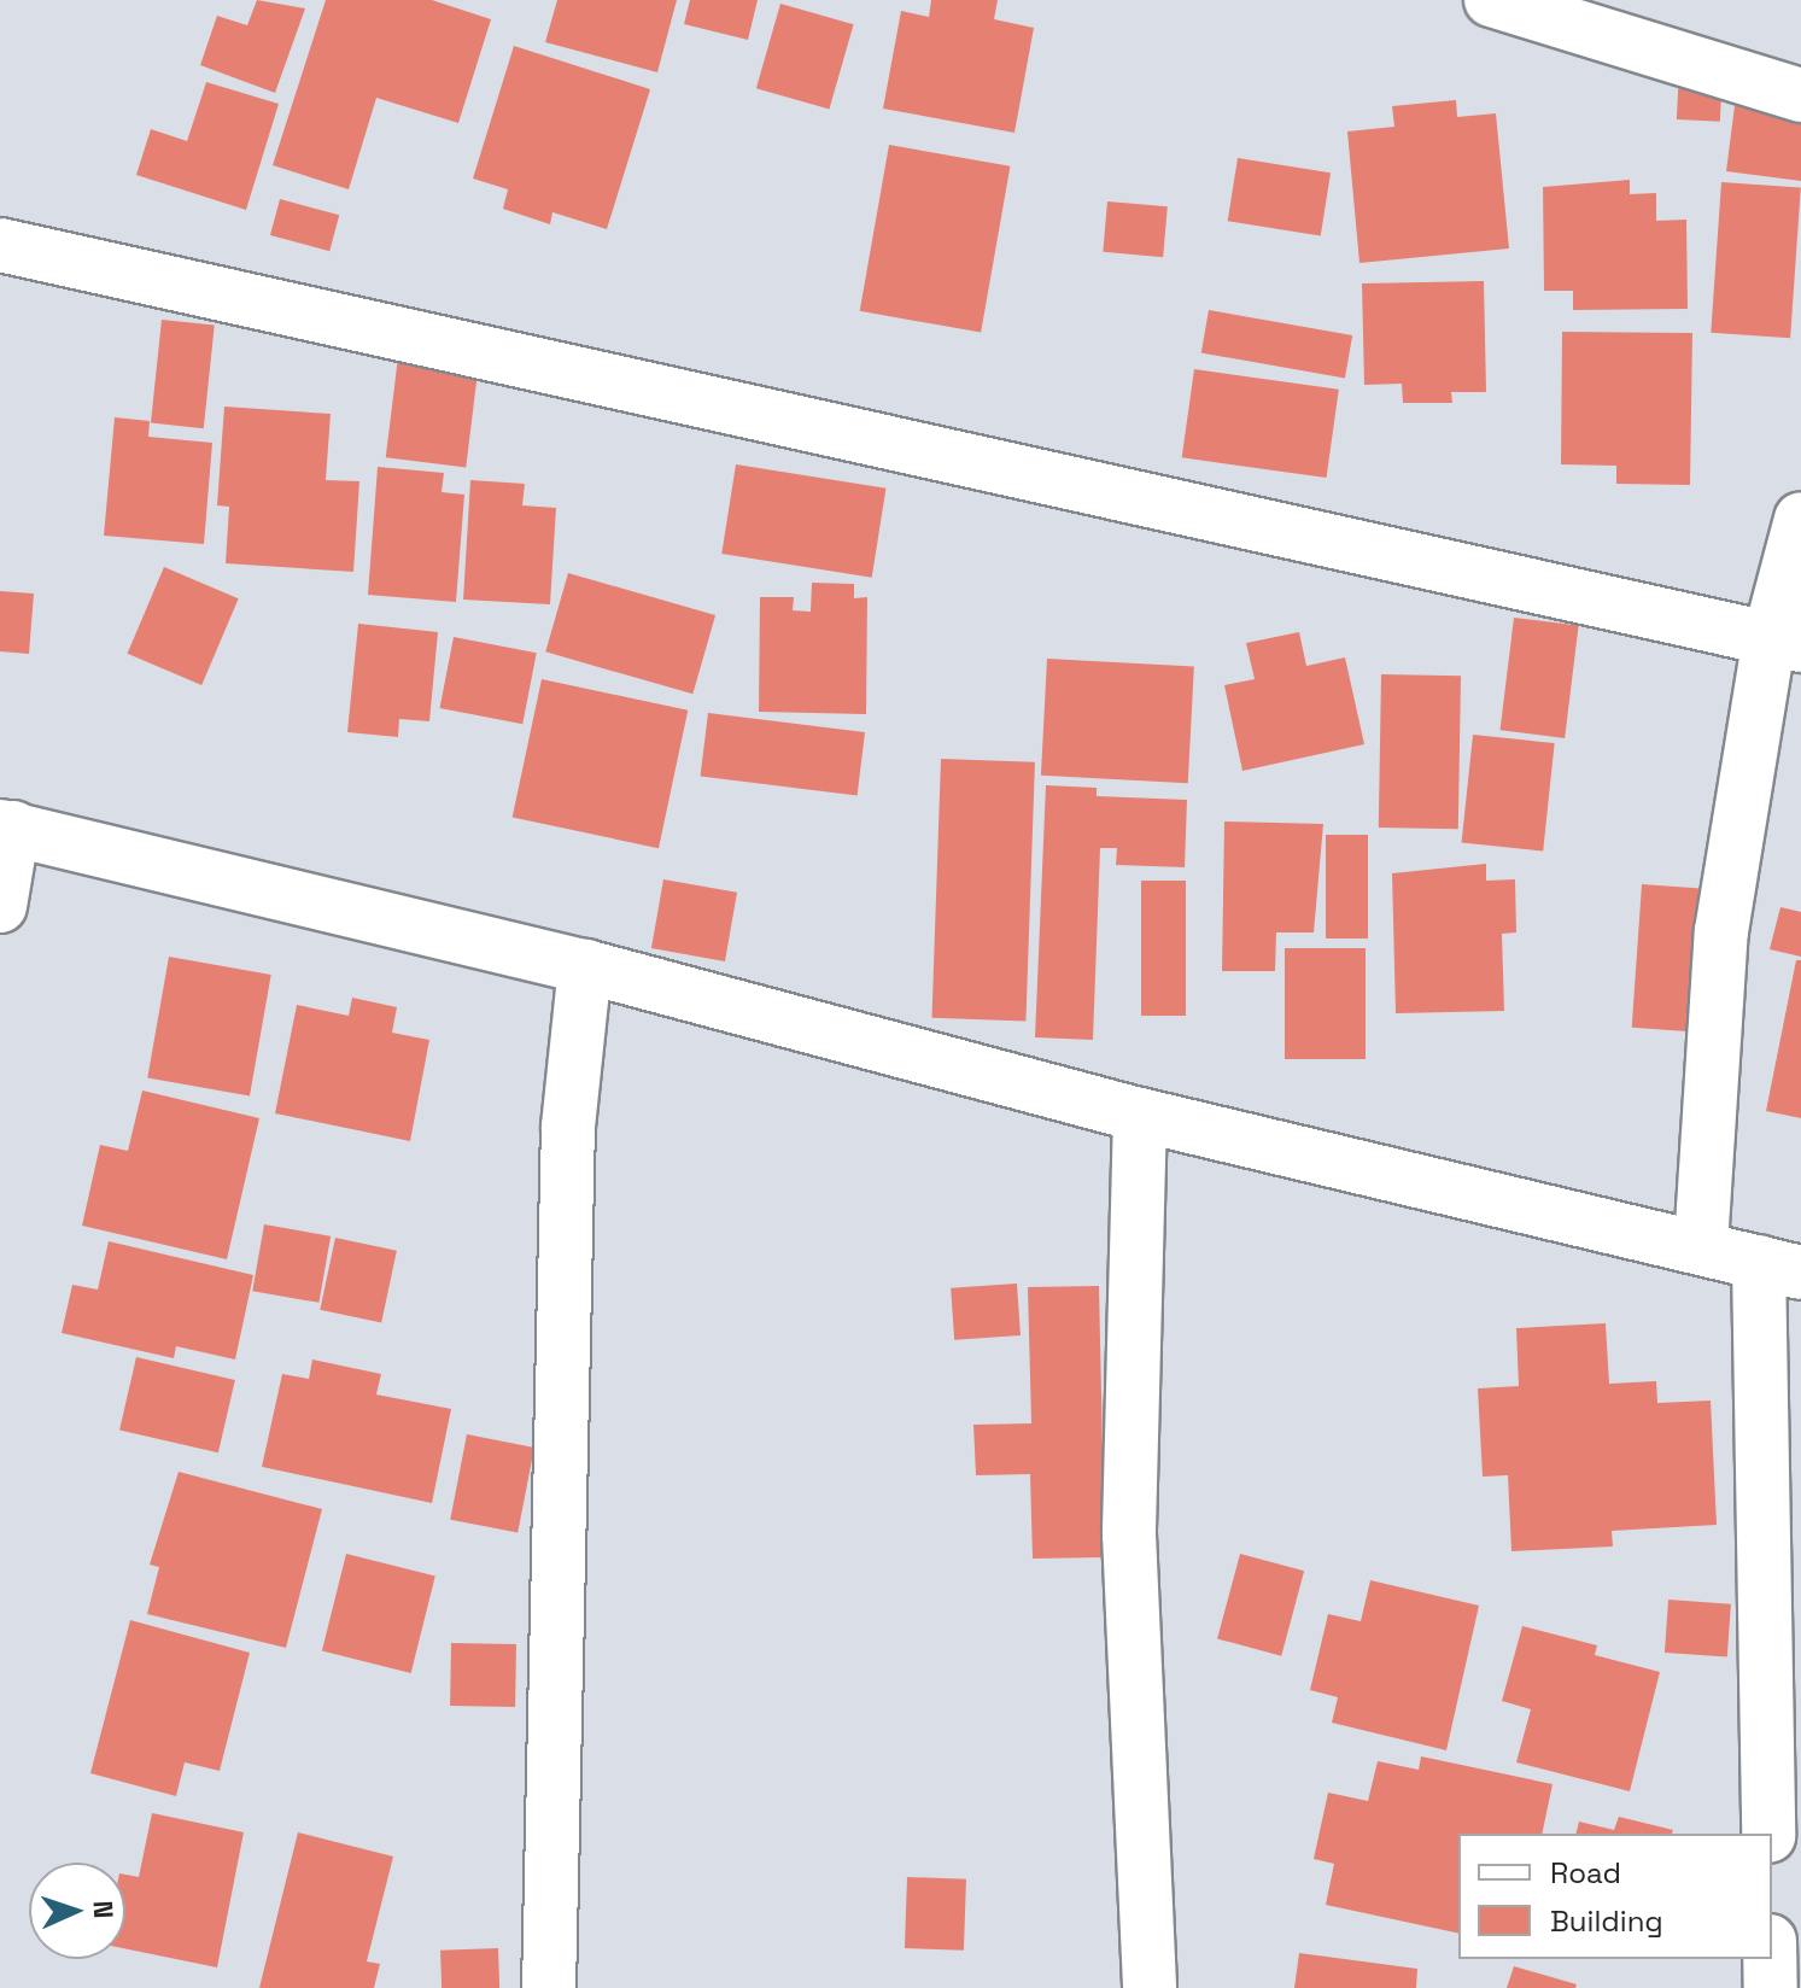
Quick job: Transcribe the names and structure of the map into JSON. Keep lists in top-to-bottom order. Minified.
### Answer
{"legend":["Road","Building"],"north":"right"}
